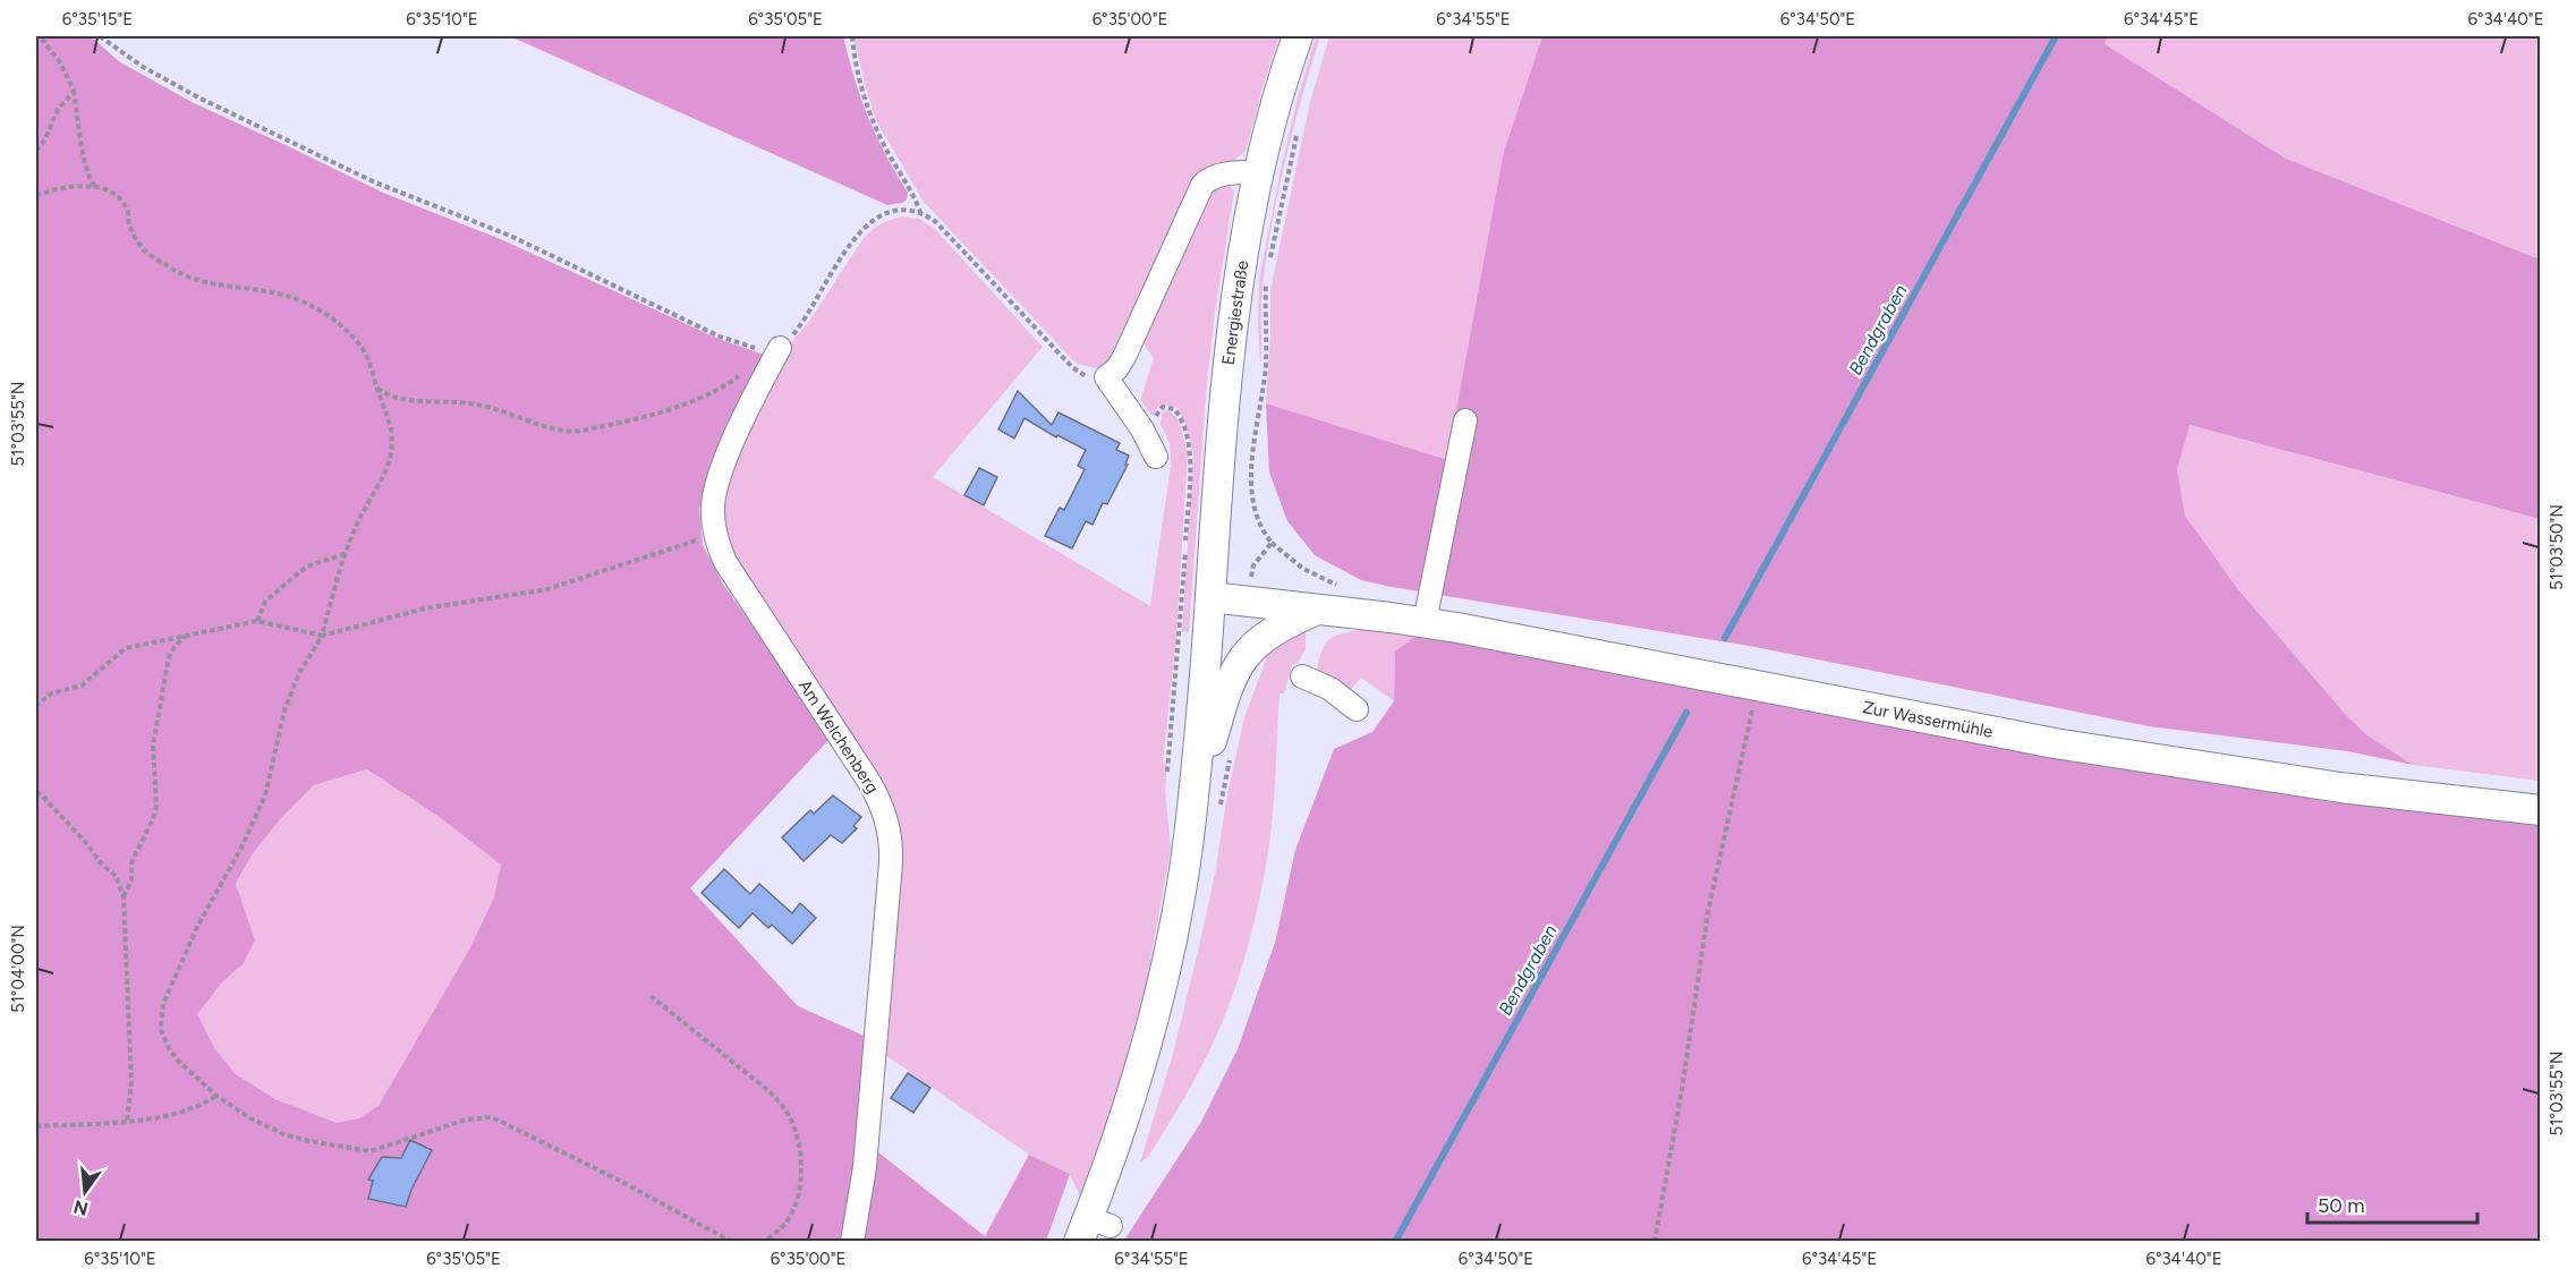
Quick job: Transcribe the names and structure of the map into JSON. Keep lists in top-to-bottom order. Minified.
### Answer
{"streets":{"main road":["Energiestraße","Zur Wassermühle"],"street":["Am Welchenberg"]},"crossings":[["Energiestraße","Zur Wassermühle"]],"water":["Bendgraben"],"scale_bar":"50 m","north":"bottom","coordinates":["6°35'15\"E","6°35'10\"E","6°35'05\"E","6°35'00\"E","6°34'55\"E","6°34'50\"E","6°34'45\"E","6°34'40\"E","51°03'55\"N","51°03'50\"N","51°04'00\"N"]}
